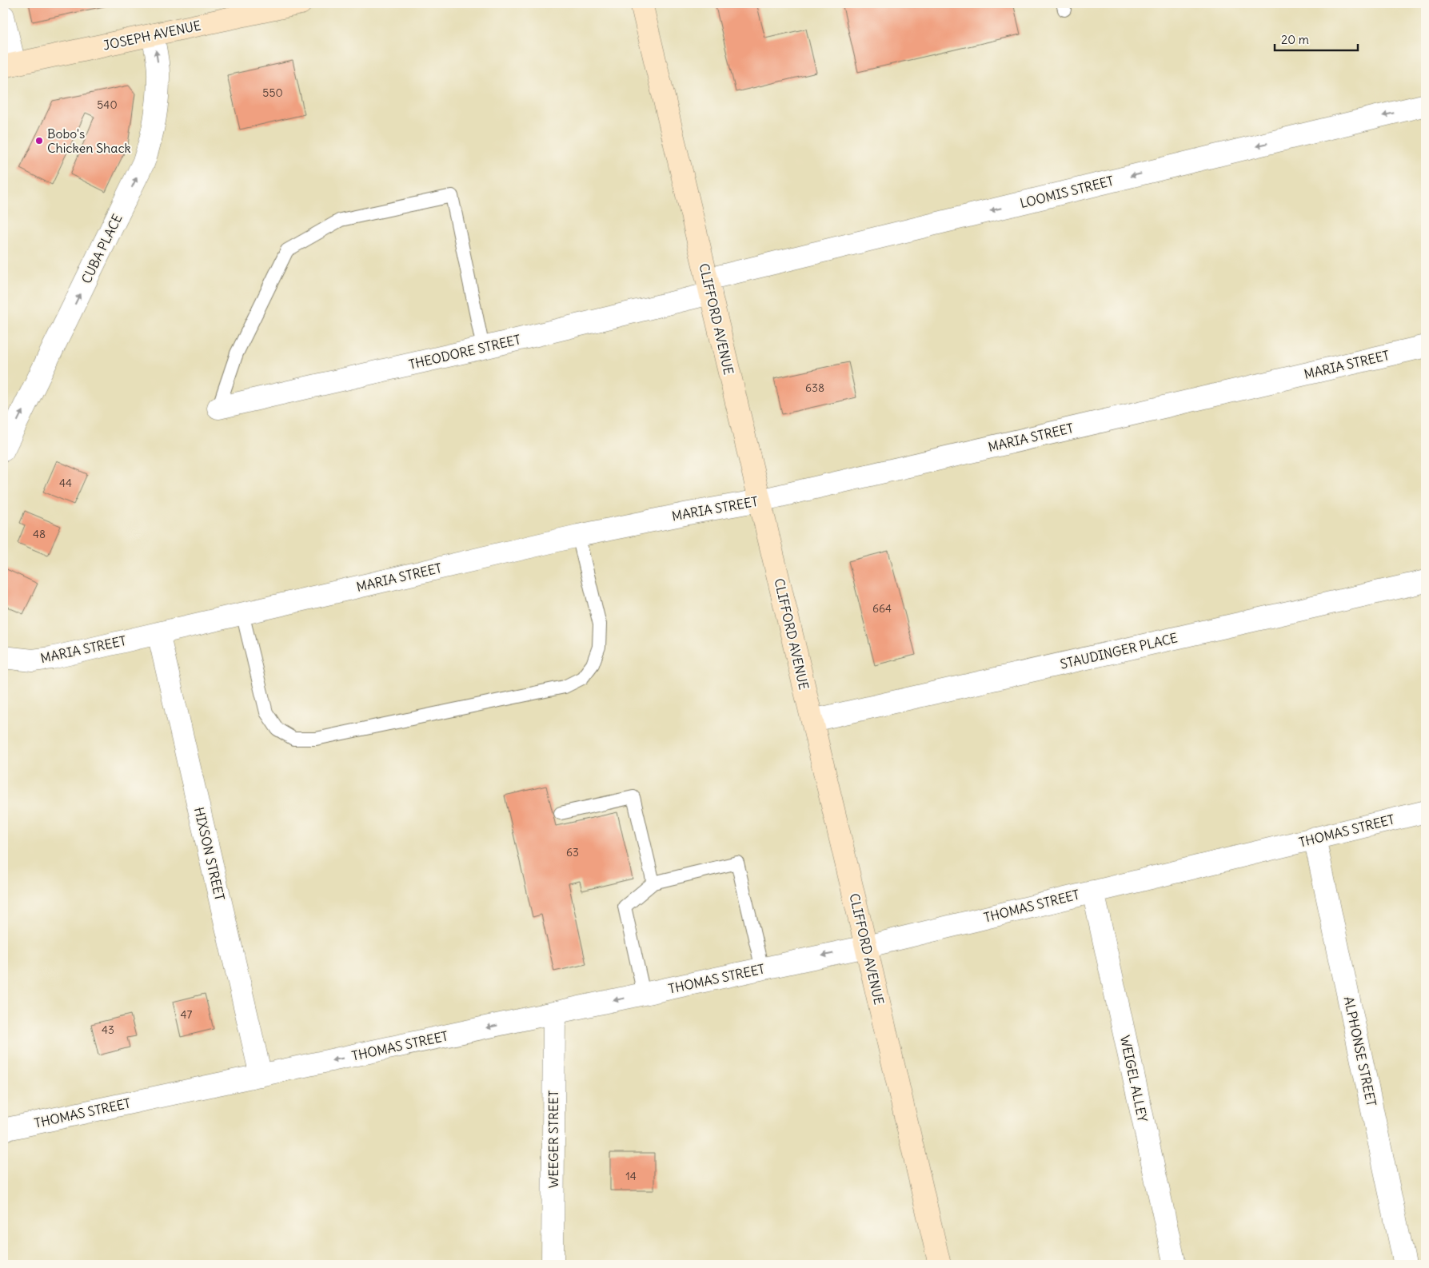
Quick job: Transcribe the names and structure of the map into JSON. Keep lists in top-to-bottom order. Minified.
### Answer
{"streets":{"main road":["JOSEPH AVENUE","CLIFFORD AVENUE"],"street":["LOOMIS STREET","CUBA PLACE","THEODORE STREET","MARIA STREET","STAUDINGER PLACE","THOMAS STREET","HIXSON STREET","ALPHONSE STREET","WEIGEL ALLEY","WEEGER STREET"]},"crossings":[["JOSEPH AVENUE","CUBA PLACE"],["LOOMIS STREET","CLIFFORD AVENUE"],["LOOMIS STREET","THEODORE STREET"],["CLIFFORD AVENUE","THEODORE STREET"],["CLIFFORD AVENUE","MARIA STREET"],["CLIFFORD AVENUE","STAUDINGER PLACE"],["CLIFFORD AVENUE","THOMAS STREET"],["MARIA STREET","HIXSON STREET"],["THOMAS STREET","HIXSON STREET"],["THOMAS STREET","ALPHONSE STREET"],["THOMAS STREET","WEIGEL ALLEY"],["THOMAS STREET","WEEGER STREET"]],"one_way":["LOOMIS STREET","CUBA PLACE"],"places":["Bobo's Chicken Shack"],"house_numbers":["550","540","638","44","48","664","63","47","43","14"],"scale_bar":"20 m"}
